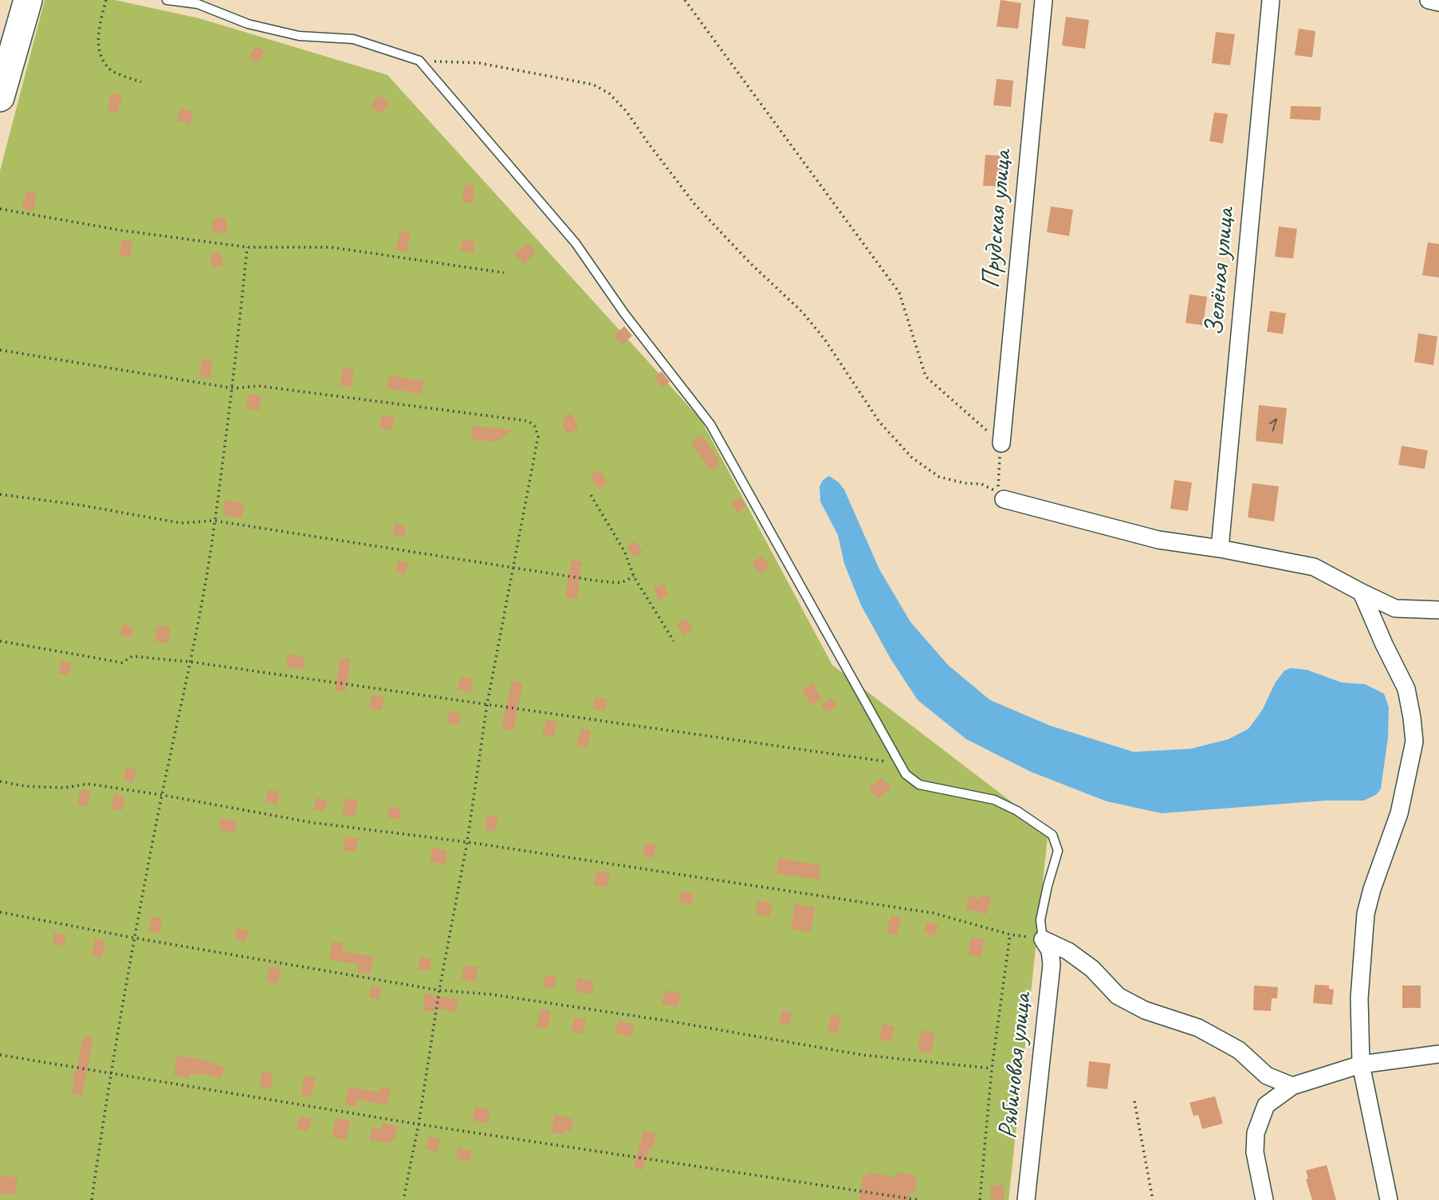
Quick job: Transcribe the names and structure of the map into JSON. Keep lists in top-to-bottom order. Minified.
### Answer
{"streets":{"street":["Прудская улица","Зелёная улица","Рябиновая улица"]},"house_numbers":["1"]}
